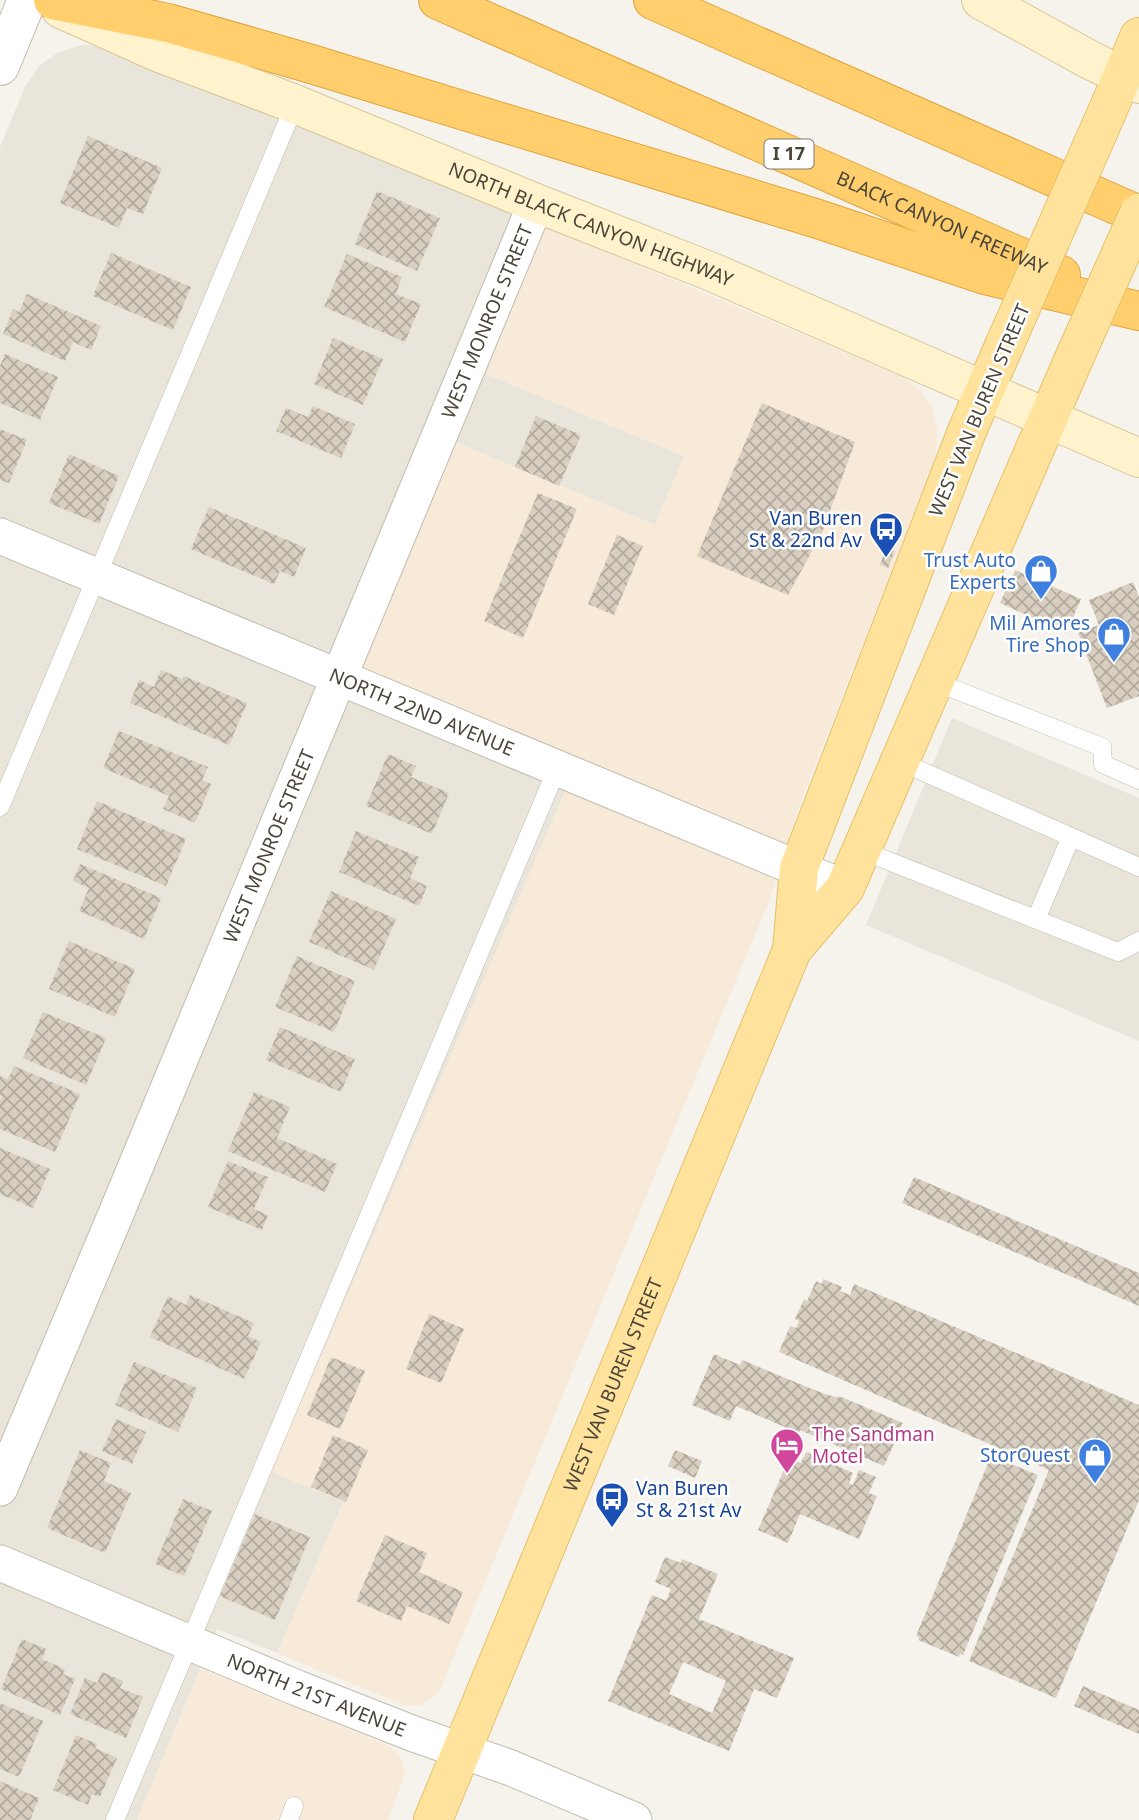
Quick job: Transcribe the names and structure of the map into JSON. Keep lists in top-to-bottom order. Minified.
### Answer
{"streets":{"highway":["I 17","BLACK CANYON FREEWAY"],"main road":["NORTH BLACK CANYON HIGHWAY","WEST VAN BUREN STREET"],"street":["WEST MONROE STREET","NORTH 22ND AVENUE","NORTH 21ST AVENUE"]},"crossings":[["NORTH BLACK CANYON HIGHWAY","WEST MONROE STREET"],["NORTH BLACK CANYON HIGHWAY","WEST VAN BUREN STREET"],["WEST MONROE STREET","NORTH 22ND AVENUE"],["WEST VAN BUREN STREET","NORTH 22ND AVENUE"],["WEST VAN BUREN STREET","NORTH 21ST AVENUE"]],"places":{"bus stop":["Van Buren St & 22nd Av","Van Buren St & 21st Av"],"shop":["Trust Auto Experts","Mil Amores Tire Shop","StorQuest"],"hotel":["The Sandman Motel"]}}
